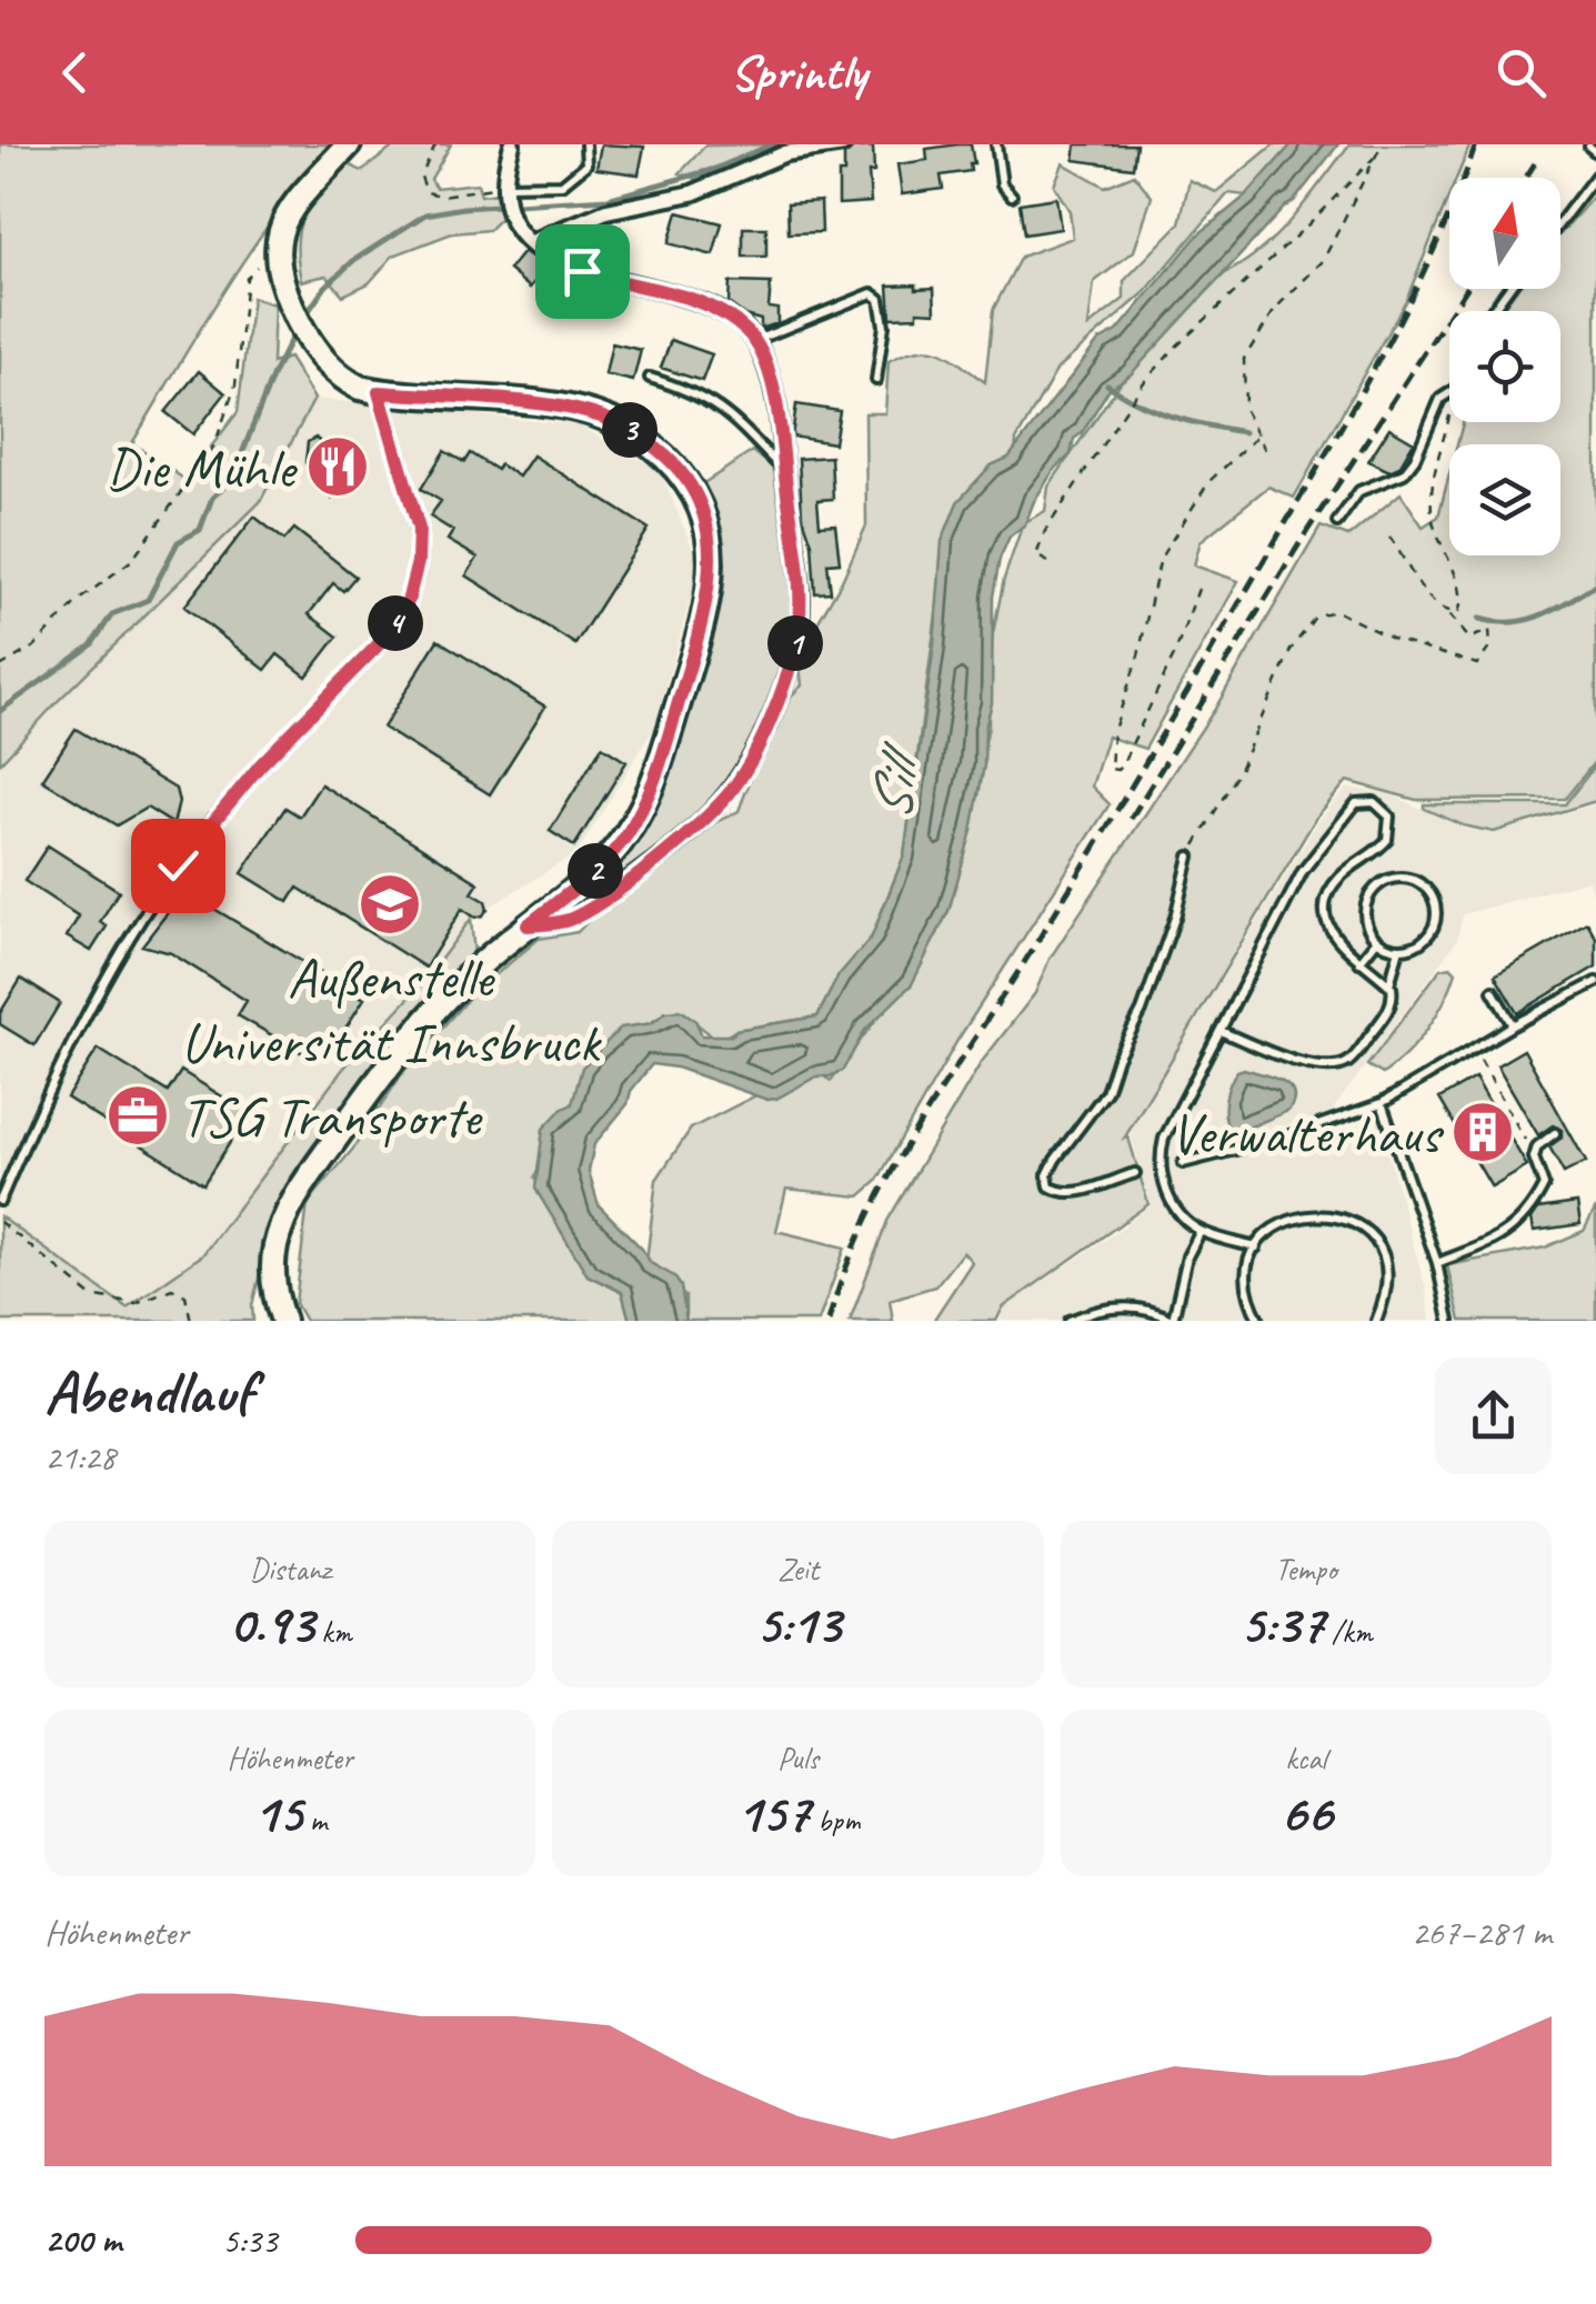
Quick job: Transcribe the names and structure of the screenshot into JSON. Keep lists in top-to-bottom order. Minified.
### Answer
{"water":["Sill"],"places":{"restaurant":["Die Mühle"],"school or university":["Außenstelle Universität Innsbruck"],"office":["TSG Transporte"],"building":["Verwalterhaus"]},"north":"top","page":{"header":"Sprintly","pins":["3","4","1","2"],"heading":["Abendlauf","21:28"],"stats":[["Distanz","0.93 km"],["Zeit","5:13"],["Tempo","5:37 /km"],["Höhenmeter","15 m"],["Puls","157 bpm"],["kcal","66"]],"chart":["Höhenmeter","267–281 m"],"list":[{"name":"200 m","note":"5:33"}]}}
